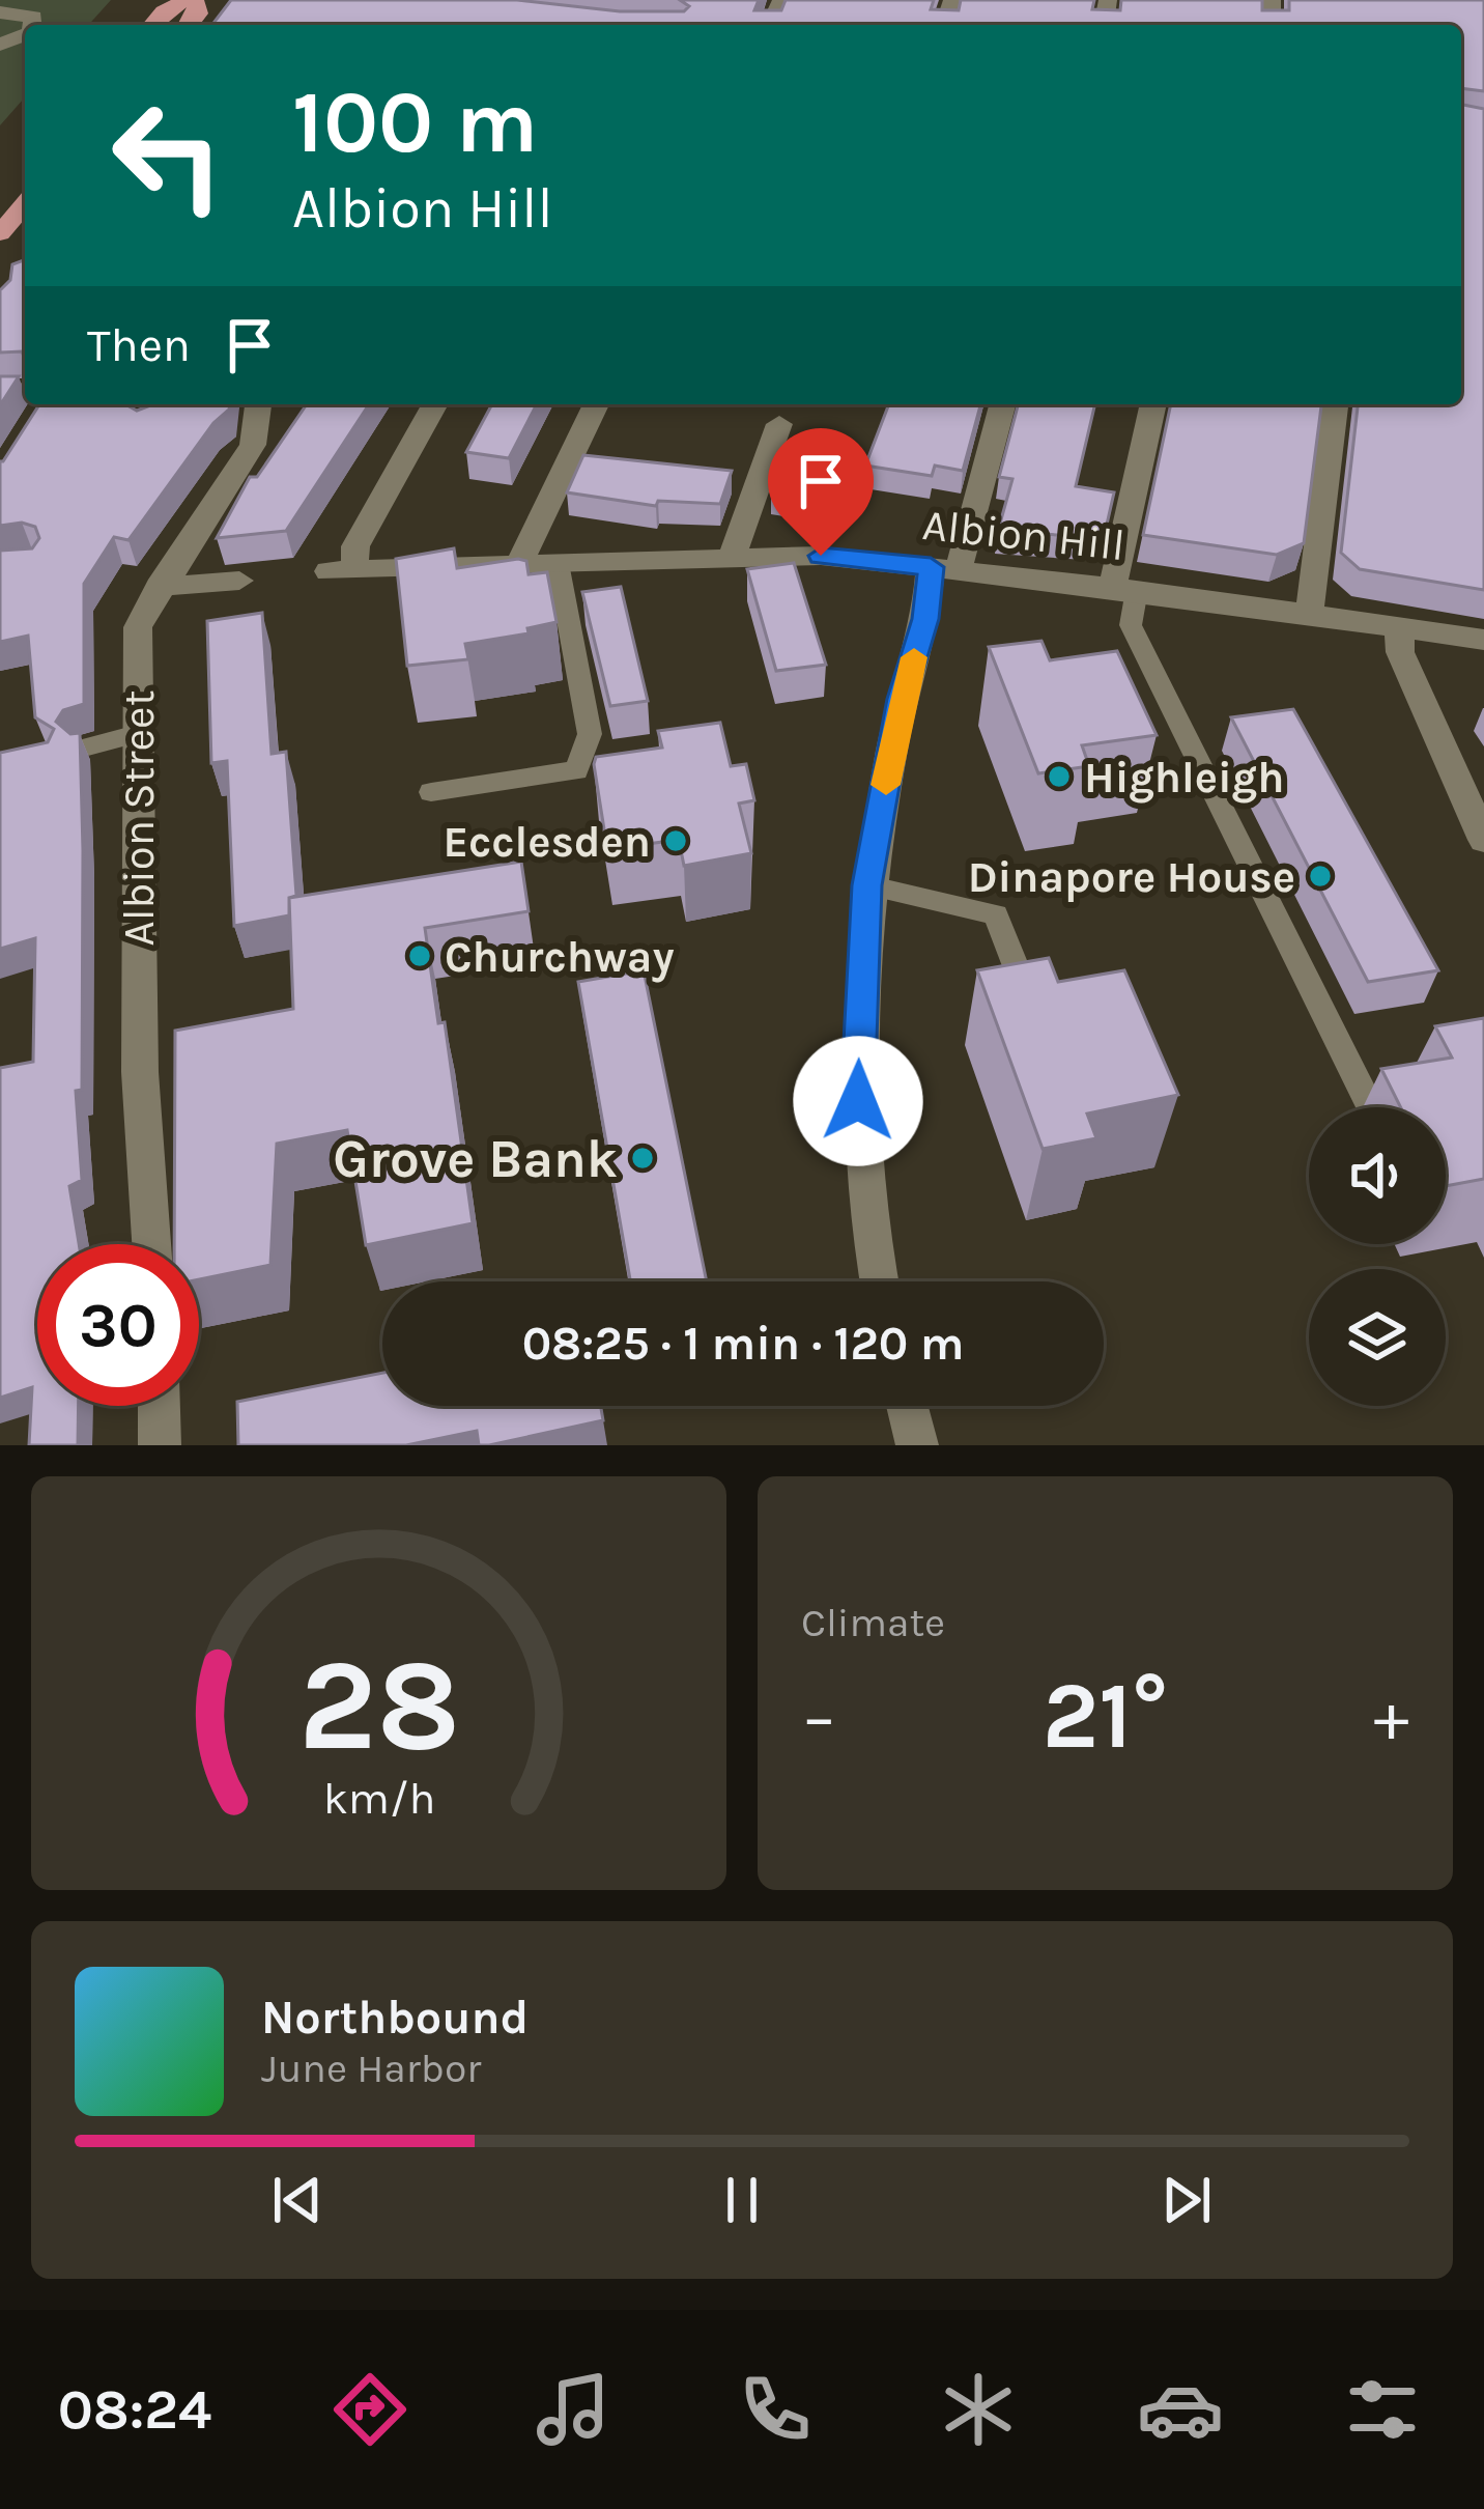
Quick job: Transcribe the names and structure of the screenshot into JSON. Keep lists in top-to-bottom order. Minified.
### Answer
{"streets":{"street":["Albion Hill","Albion Street"]},"places":["Highleigh","Ecclesden","Dinapore House","Churchway","Grove Bank"],"page":{"turn":["100 m","Albion Hill"],"then":"Then","limit":"30","trip":"08:25 · 1 min · 120 m","tile":"Climate","heat":["−","21°","+"],"song":["Northbound","June Harbor"],"tabs":"08:24","gauge":["28","km/h"]}}
